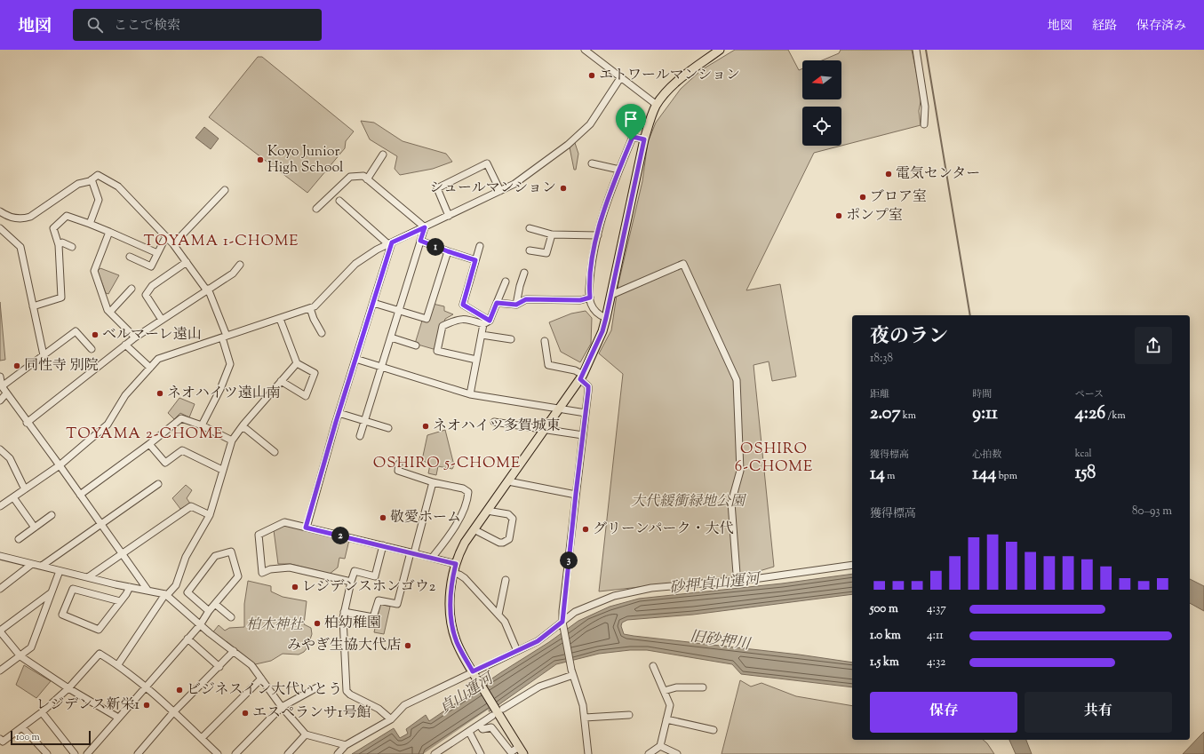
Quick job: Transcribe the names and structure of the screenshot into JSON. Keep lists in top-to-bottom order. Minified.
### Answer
{"districts":["TOYAMA 1-CHOME","TOYAMA 2-CHOME","OSHIRO 6-CHOME","OSHIRO 5-CHOME"],"water":["砂押貞山運河","旧砂押川","貞山運河"],"parks":["大代緩衝緑地公園","柏木神社"],"places":["エトワールマンション","Koyo Junior High School","電気センター","シュールマンション","ブロア室","ポンプ室","ベルマーレ遠山","同性寺 別院","ネオハイツ遠山南","ネオハイツ多賀城東","敬愛ホーム","グリーンパーク・大代","レジデンスホンゴウ2","柏幼稚園","みやぎ生協大代店","ビジネスイン大代いとう","レジデンス新栄1","エスペランサ1号館"],"scale_bar":"100 m","north":"left","page":{"header":"地図","search":"ここで検索","nav":["地図","経路","保存済み"],"pins":["1","2","3"],"heading":["夜のラン","18:38"],"stats":[["距離","2.07 km"],["時間","9:11"],["ペース","4:26 /km"],["獲得標高","14 m"],["心拍数","144 bpm"],["kcal","158"]],"chart":["獲得標高","80–93 m"],"list":[{"name":"500 m","note":"4:37"},{"name":"1.0 km","note":"4:11"},{"name":"1.5 km","note":"4:32"}],"buttons":["保存","共有"],"scale":"100 m"}}
